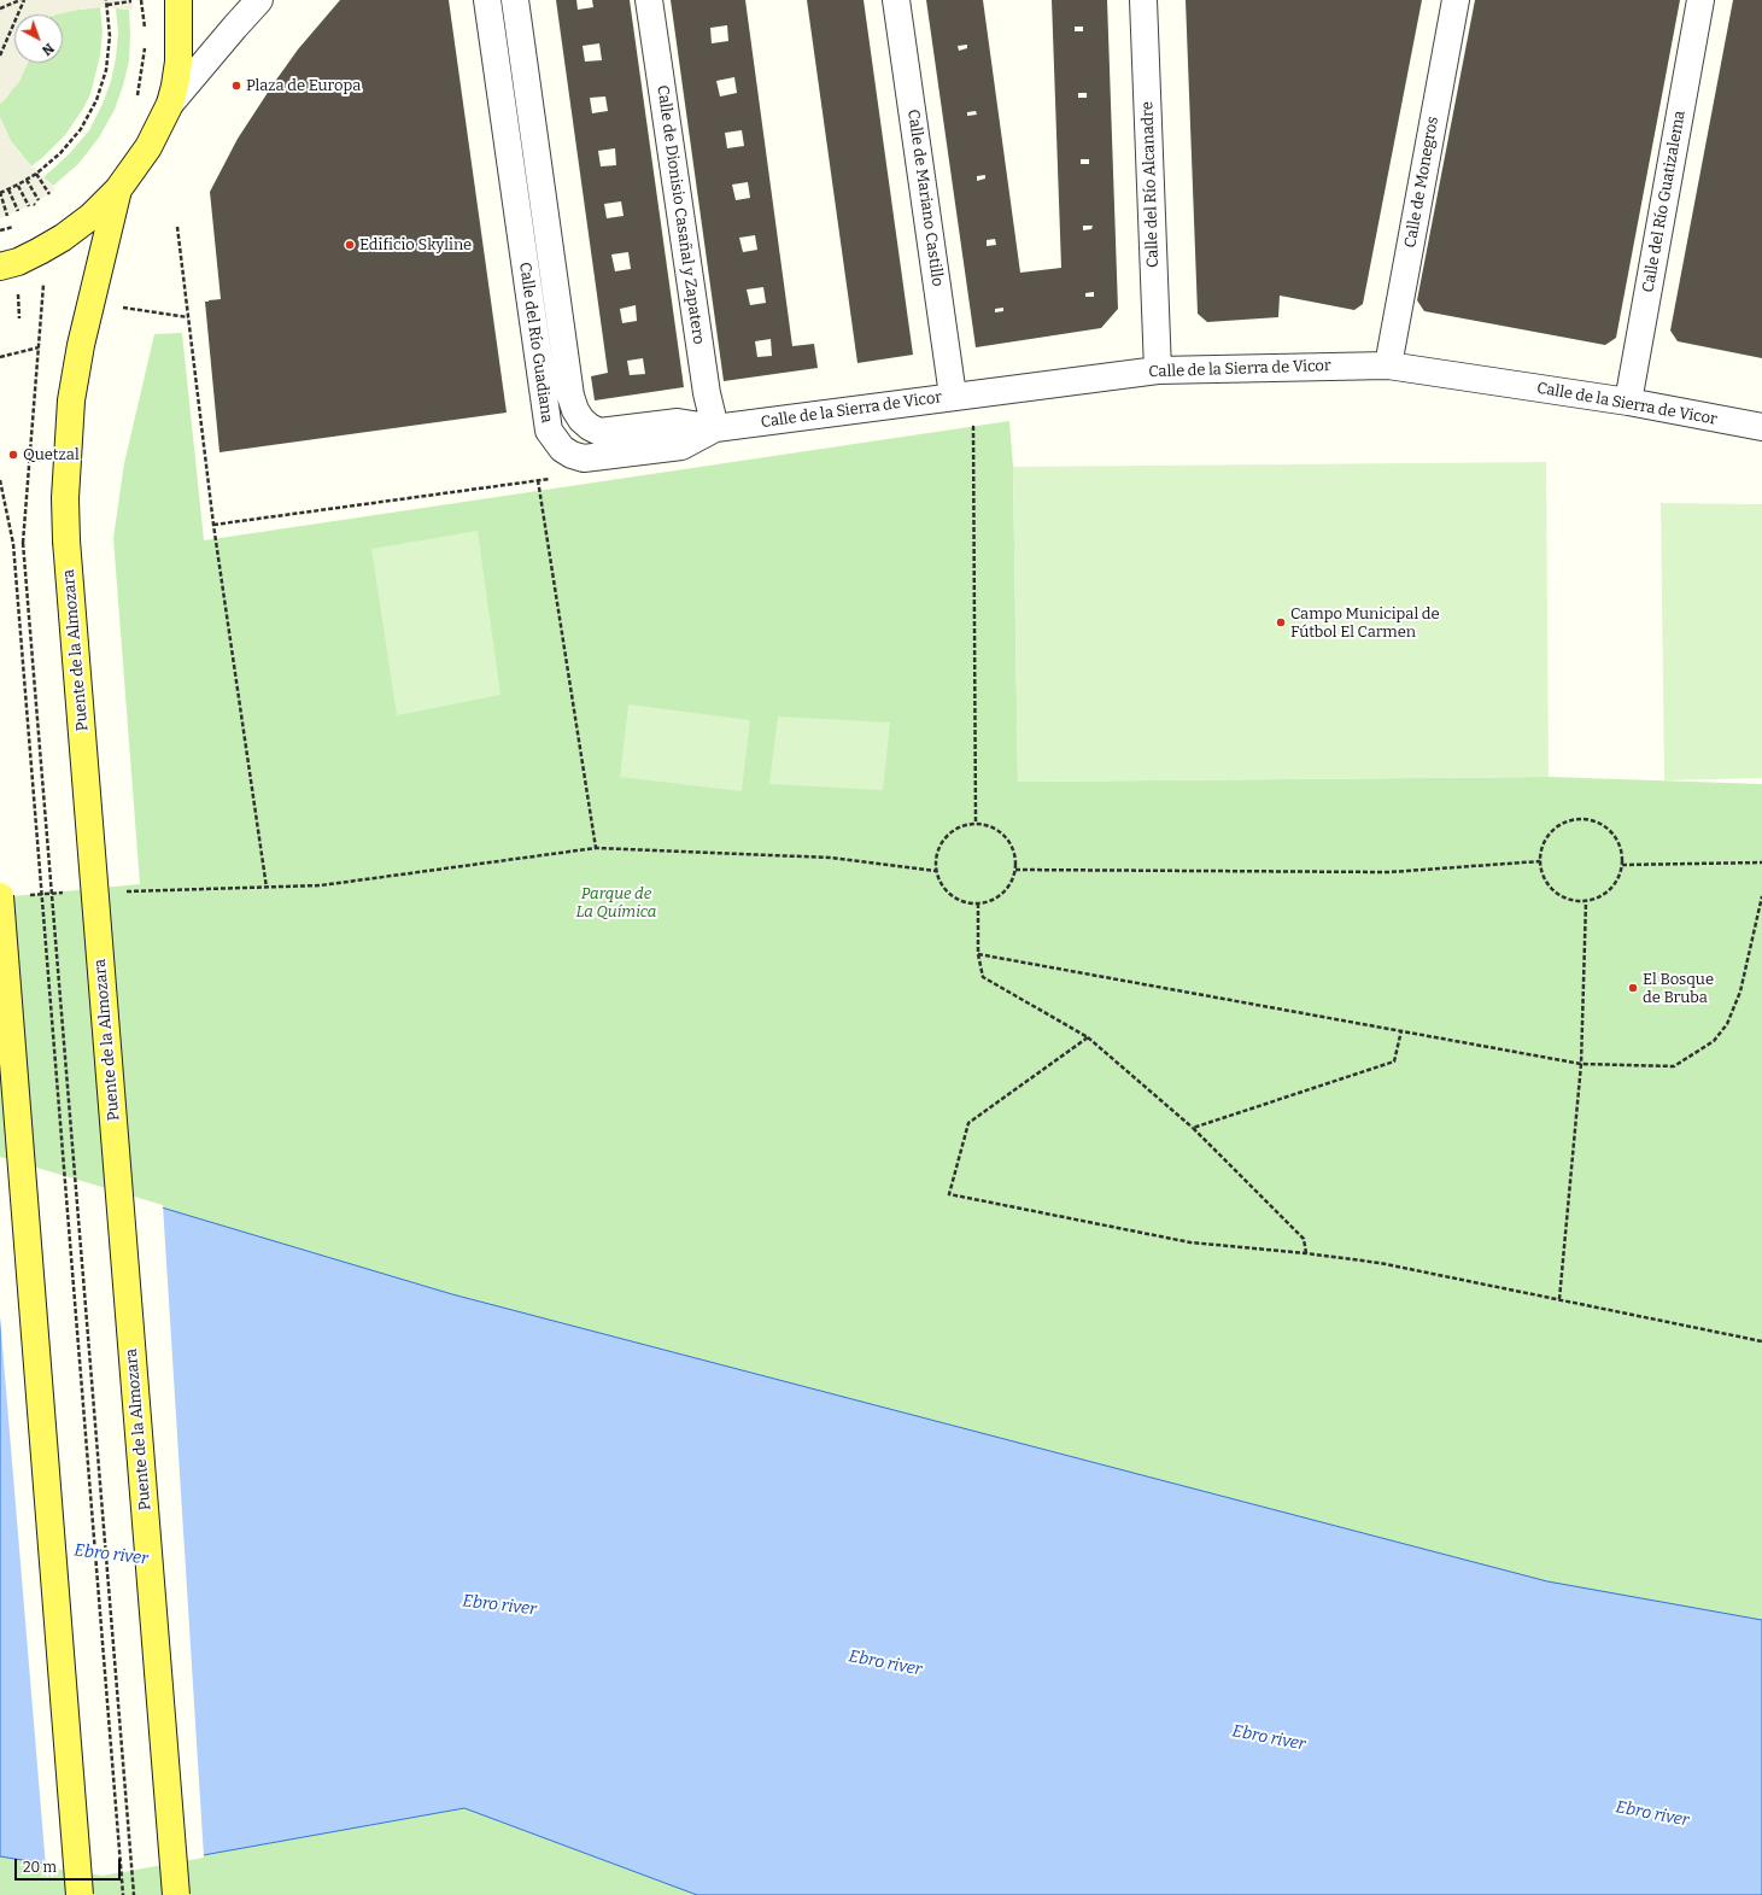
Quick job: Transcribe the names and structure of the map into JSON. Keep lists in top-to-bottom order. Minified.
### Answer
{"streets":{"main road":["Puente de la Almozara"],"street":["Calle de Monegros","Calle del Río Alcanadre","Calle de Mariano Castillo","Calle del Río Guatizalema","Calle de Dionisio Casañal y Zapatero","Calle del Río Guadiana","Calle de la Sierra de Vicor"]},"crossings":[["Calle de Monegros","Calle de la Sierra de Vicor"],["Calle del Río Alcanadre","Calle de la Sierra de Vicor"],["Calle de Mariano Castillo","Calle de la Sierra de Vicor"],["Calle del Río Guatizalema","Calle de la Sierra de Vicor"],["Calle de Dionisio Casañal y Zapatero","Calle del Río Guadiana"],["Calle de Dionisio Casañal y Zapatero","Calle de la Sierra de Vicor"],["Calle del Río Guadiana","Calle de la Sierra de Vicor"]],"water":["Ebro river"],"parks":["Parque de La Química"],"places":["Plaza de Europa","Edificio Skyline","Quetzal","Campo Municipal de Fútbol El Carmen","El Bosque de Bruba"],"scale_bar":"20 m","north":"bottom right"}
